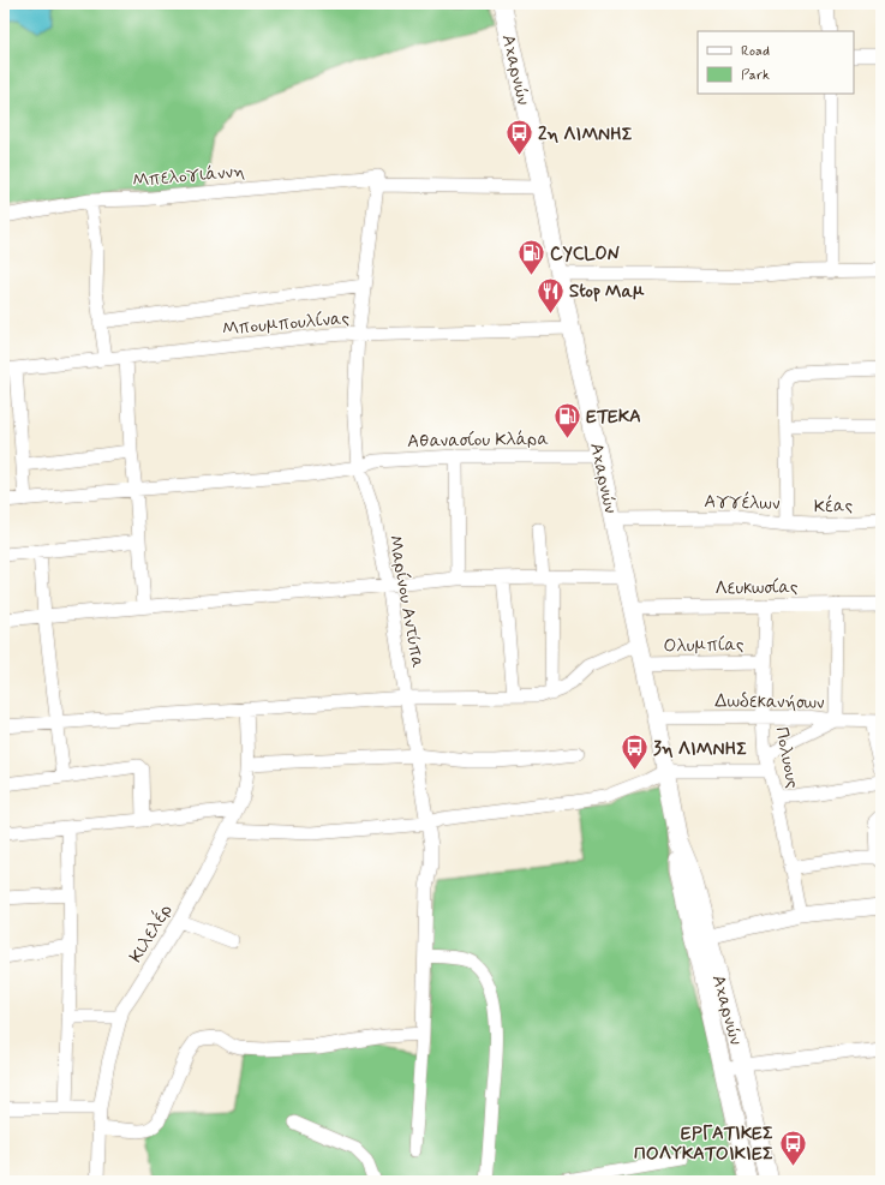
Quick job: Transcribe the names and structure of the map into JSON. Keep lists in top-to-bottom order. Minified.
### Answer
{"streets":{"main road":["Αχαρνών"],"street":["Μπελογιάννη","Μπουμπουλίνας","Αθανασίου Κλάρα","Αγγέλων","Κέας","Λευκωσίας","Μαρίνου Αντύπα","Ολυμπίας","Δωδεκανήσων","Πολυους","Κιλελέρ"]},"crossings":[["Αχαρνών","Μπελογιάννη"],["Αχαρνών","Μπουμπουλίνας"],["Αχαρνών","Αθανασίου Κλάρα"],["Αχαρνών","Αγγέλων"],["Αχαρνών","Λευκωσίας"],["Αχαρνών","Ολυμπίας"],["Αχαρνών","Δωδεκανήσων"],["Μπελογιάννη","Μαρίνου Αντύπα"],["Μπουμπουλίνας","Μαρίνου Αντύπα"],["Αθανασίου Κλάρα","Μαρίνου Αντύπα"],["Αγγέλων","Κέας"],["Λευκωσίας","Πολυους"],["Ολυμπίας","Πολυους"],["Δωδεκανήσων","Πολυους"]],"places":{"bus stop":["2η ΛΙΜΝΗΣ","3η ΛΙΜΝΗΣ","ΕΡΓΑΤΙΚΕΣ ΠΟΛΥΚΑΤΟΙΚΙΕΣ"],"fuel station":["CYCLON","ΕΤΕΚΑ"],"restaurant":["Stop Μαμ"]},"legend":["Road","Park"]}
